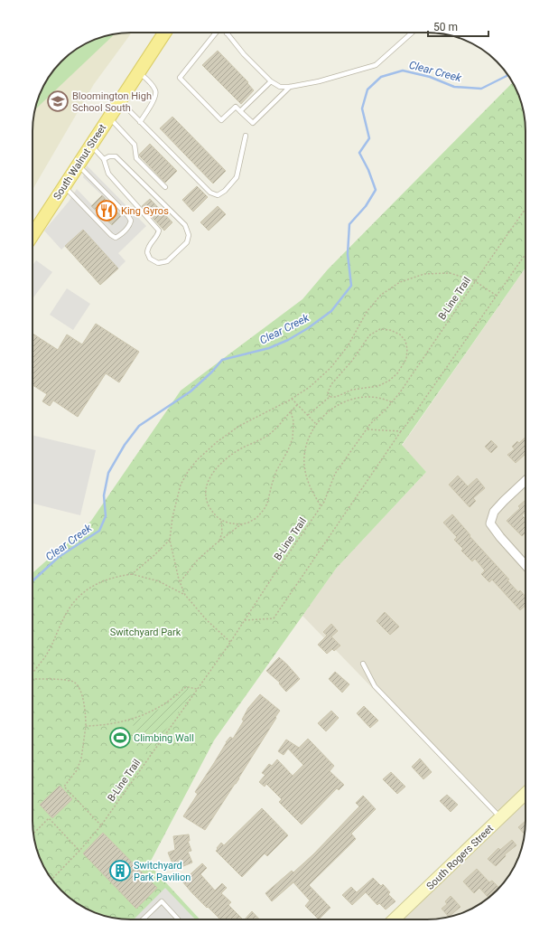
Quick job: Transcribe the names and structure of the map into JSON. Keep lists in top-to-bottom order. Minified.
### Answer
{"streets":{"main road":["South Walnut Street"],"street":["South Rogers Street"],"path":["B-Line Trail"]},"water":["Clear Creek"],"parks":["Switchyard Park"],"places":{"school or university":["Bloomington High School South"],"restaurant":["King Gyros"],"sports":["Climbing Wall"],"building":["Switchyard Park Pavilion"]},"scale_bar":"50 m"}
